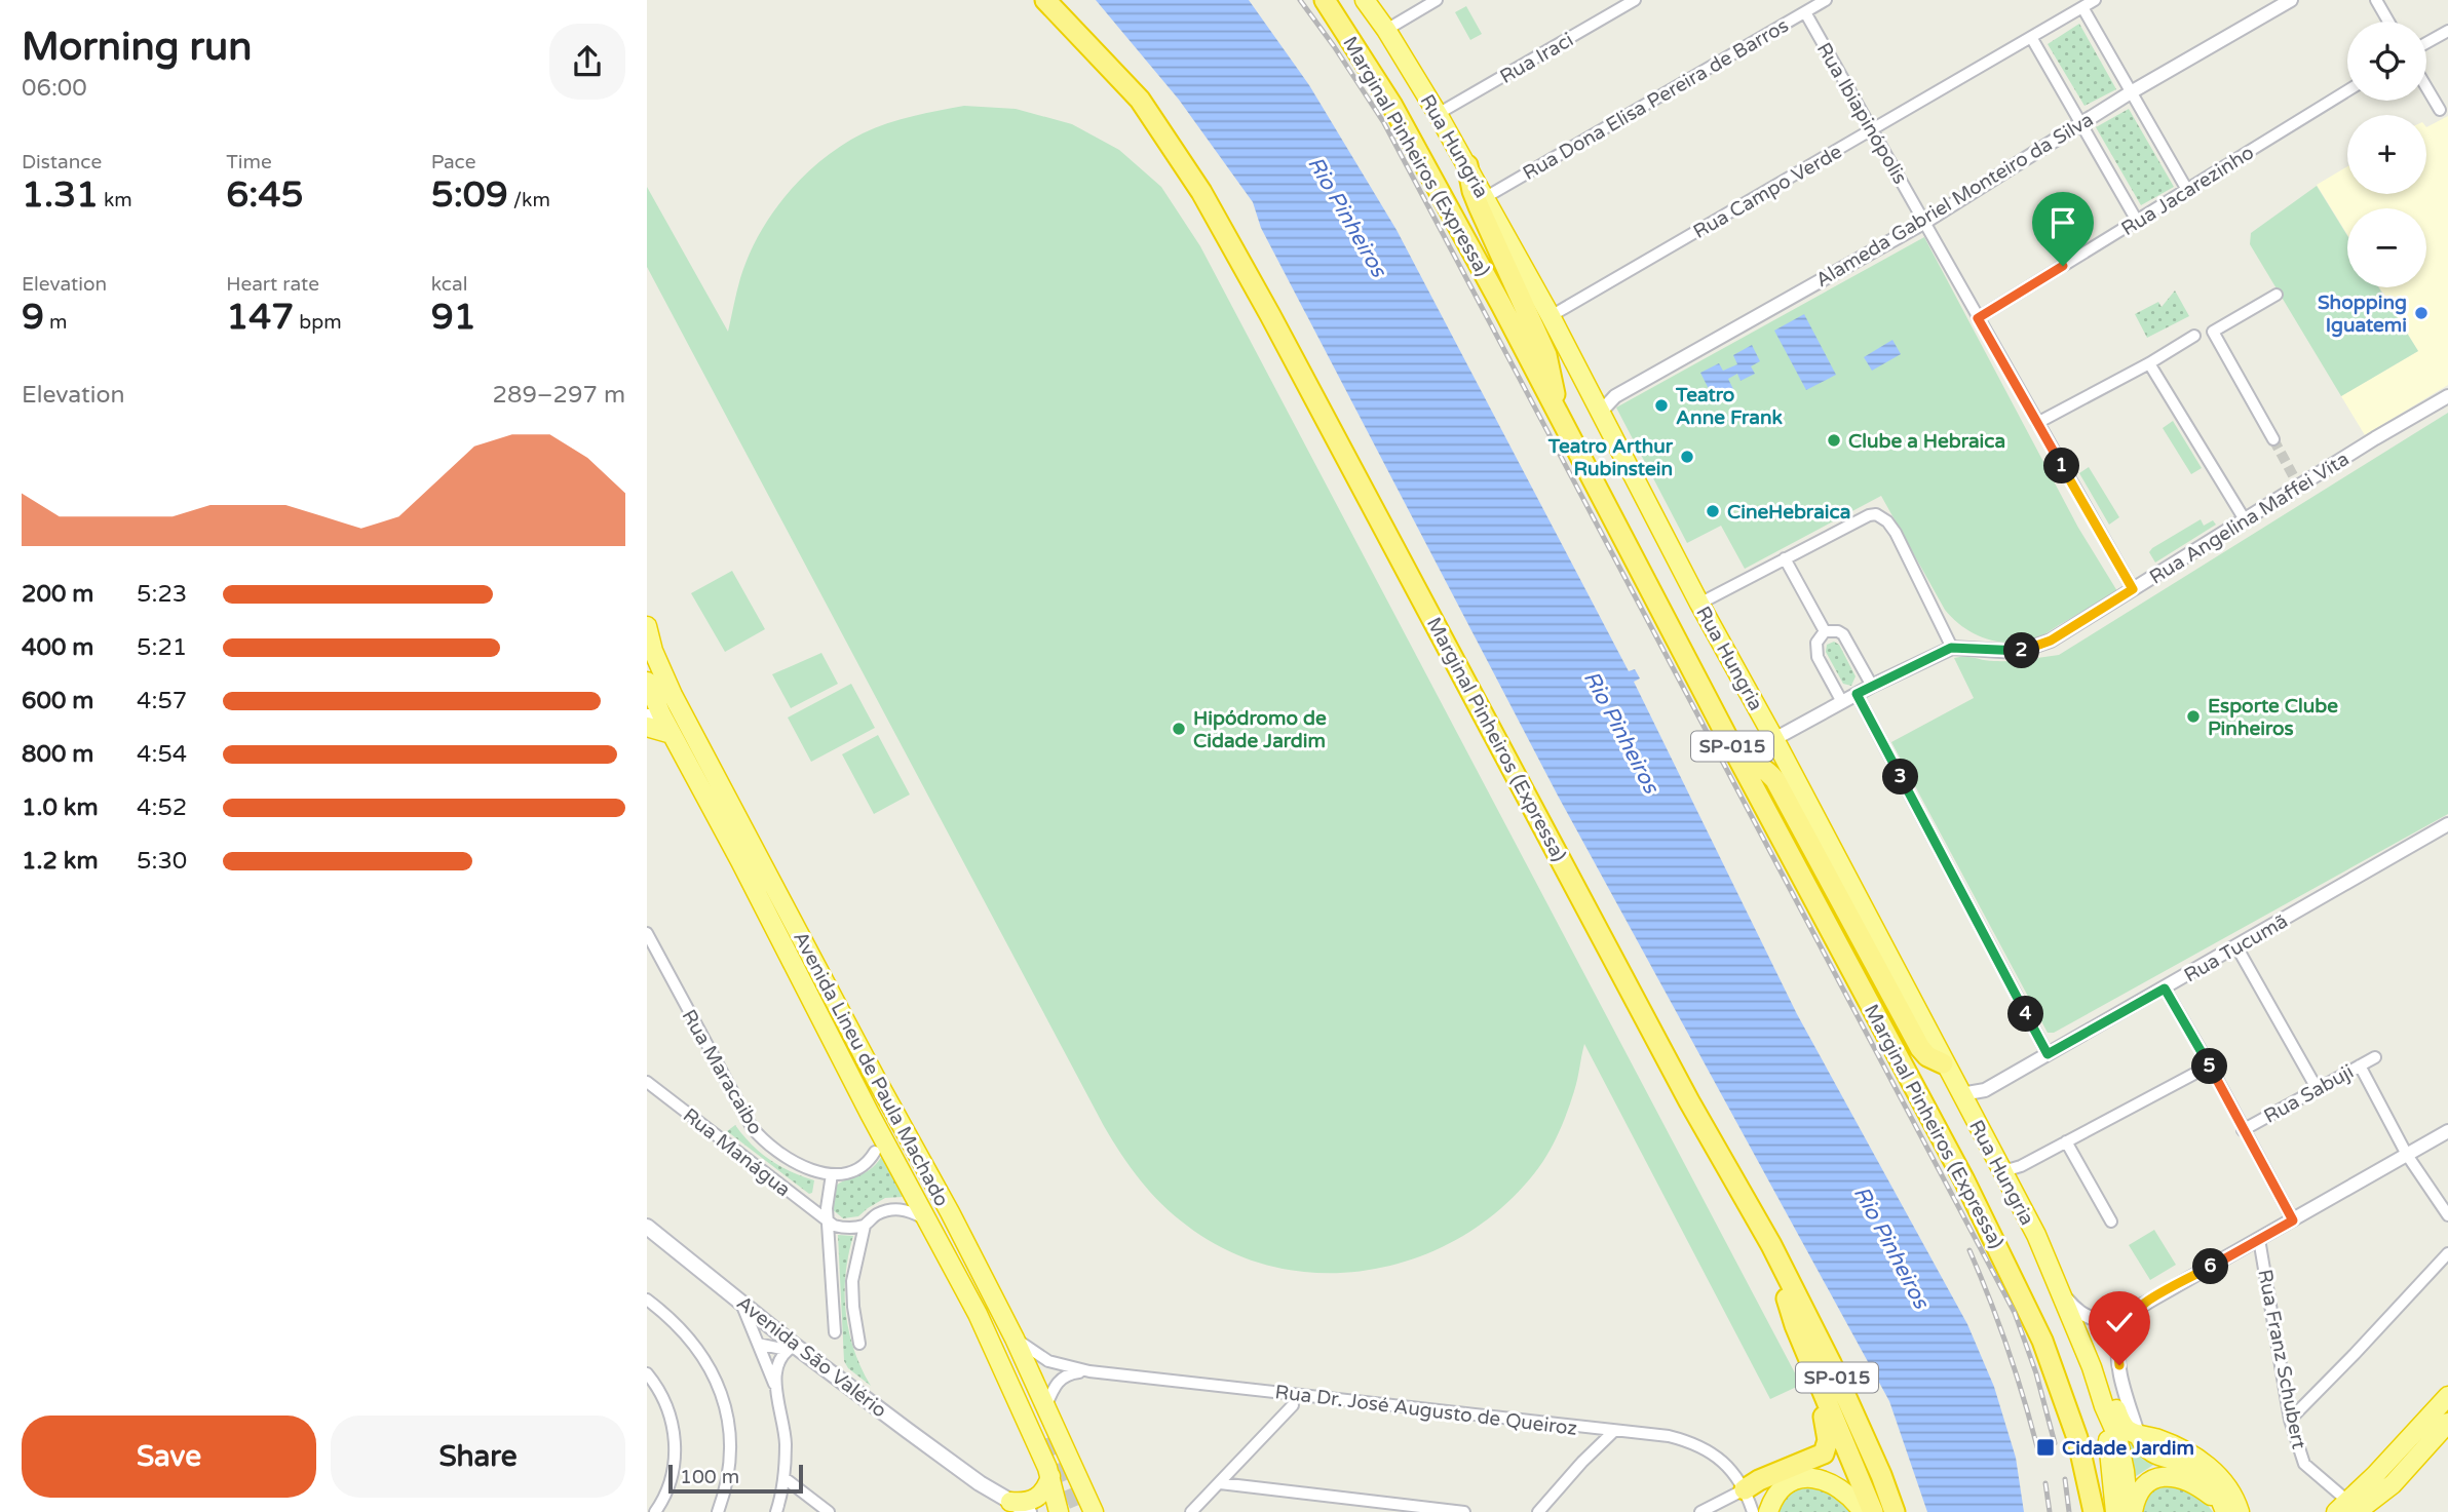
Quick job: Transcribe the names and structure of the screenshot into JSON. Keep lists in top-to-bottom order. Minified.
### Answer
{"streets":{"highway":["Rua Hungria","Marginal Pinheiros (Expressa)","SP-015","Avenida Lineu de Paula Machado"],"main road":["Avenida São Valério"],"street":["Rua Iraci","Rua Dona Elisa Pereira de Barros","Rua Ibiapinópolis","Rua Jacarezinho","Rua Campo Verde","Alameda Gabriel Monteiro da Silva","Rua Angelina Maffei Vita","Rua Tucumã","Rua Maracaibo","Rua Sabuji","Rua Manágua","Rua Franz Schubert","Rua Dr. José Augusto de Queiroz"]},"crossings":[["Rua Iraci","Rua Hungria"],["Rua Dona Elisa Pereira de Barros","Rua Ibiapinópolis"],["Rua Dona Elisa Pereira de Barros","Rua Hungria"],["Rua Ibiapinópolis","Rua Jacarezinho"],["Rua Ibiapinópolis","Rua Campo Verde"],["Rua Ibiapinópolis","Alameda Gabriel Monteiro da Silva"],["Rua Ibiapinópolis","Rua Angelina Maffei Vita"],["Rua Hungria","Rua Campo Verde"],["Rua Hungria","Alameda Gabriel Monteiro da Silva"],["Rua Hungria","Rua Tucumã"],["Avenida Lineu de Paula Machado","Rua Dr. José Augusto de Queiroz"]],"water":["Rio Pinheiros"],"places":{"other":["Shopping Iguatemi","Teatro Anne Frank","Clube a Hebraica","Teatro Arthur Rubinstein","CineHebraica","Esporte Clube Pinheiros","Hipódromo de Cidade Jardim"],"transit":["Cidade Jardim"]},"scale_bar":"100 m","page":{"heading":["Morning run","06:00"],"map_buttons":["+","−"],"stats":[["Distance","1.31 km"],["Time","6:45"],["Pace","5:09 /km"],["Elevation","9 m"],["Heart rate","147 bpm"],["kcal","91"]],"chart":["Elevation","289–297 m"],"pins":["1","2","3","4","5","6"],"list":[{"name":"200 m","note":"5:23"},{"name":"400 m","note":"5:21"},{"name":"600 m","note":"4:57"},{"name":"800 m","note":"4:54"},{"name":"1.0 km","note":"4:52"},{"name":"1.2 km","note":"5:30"}],"buttons":["Save","Share"],"scale":"100 m"}}
